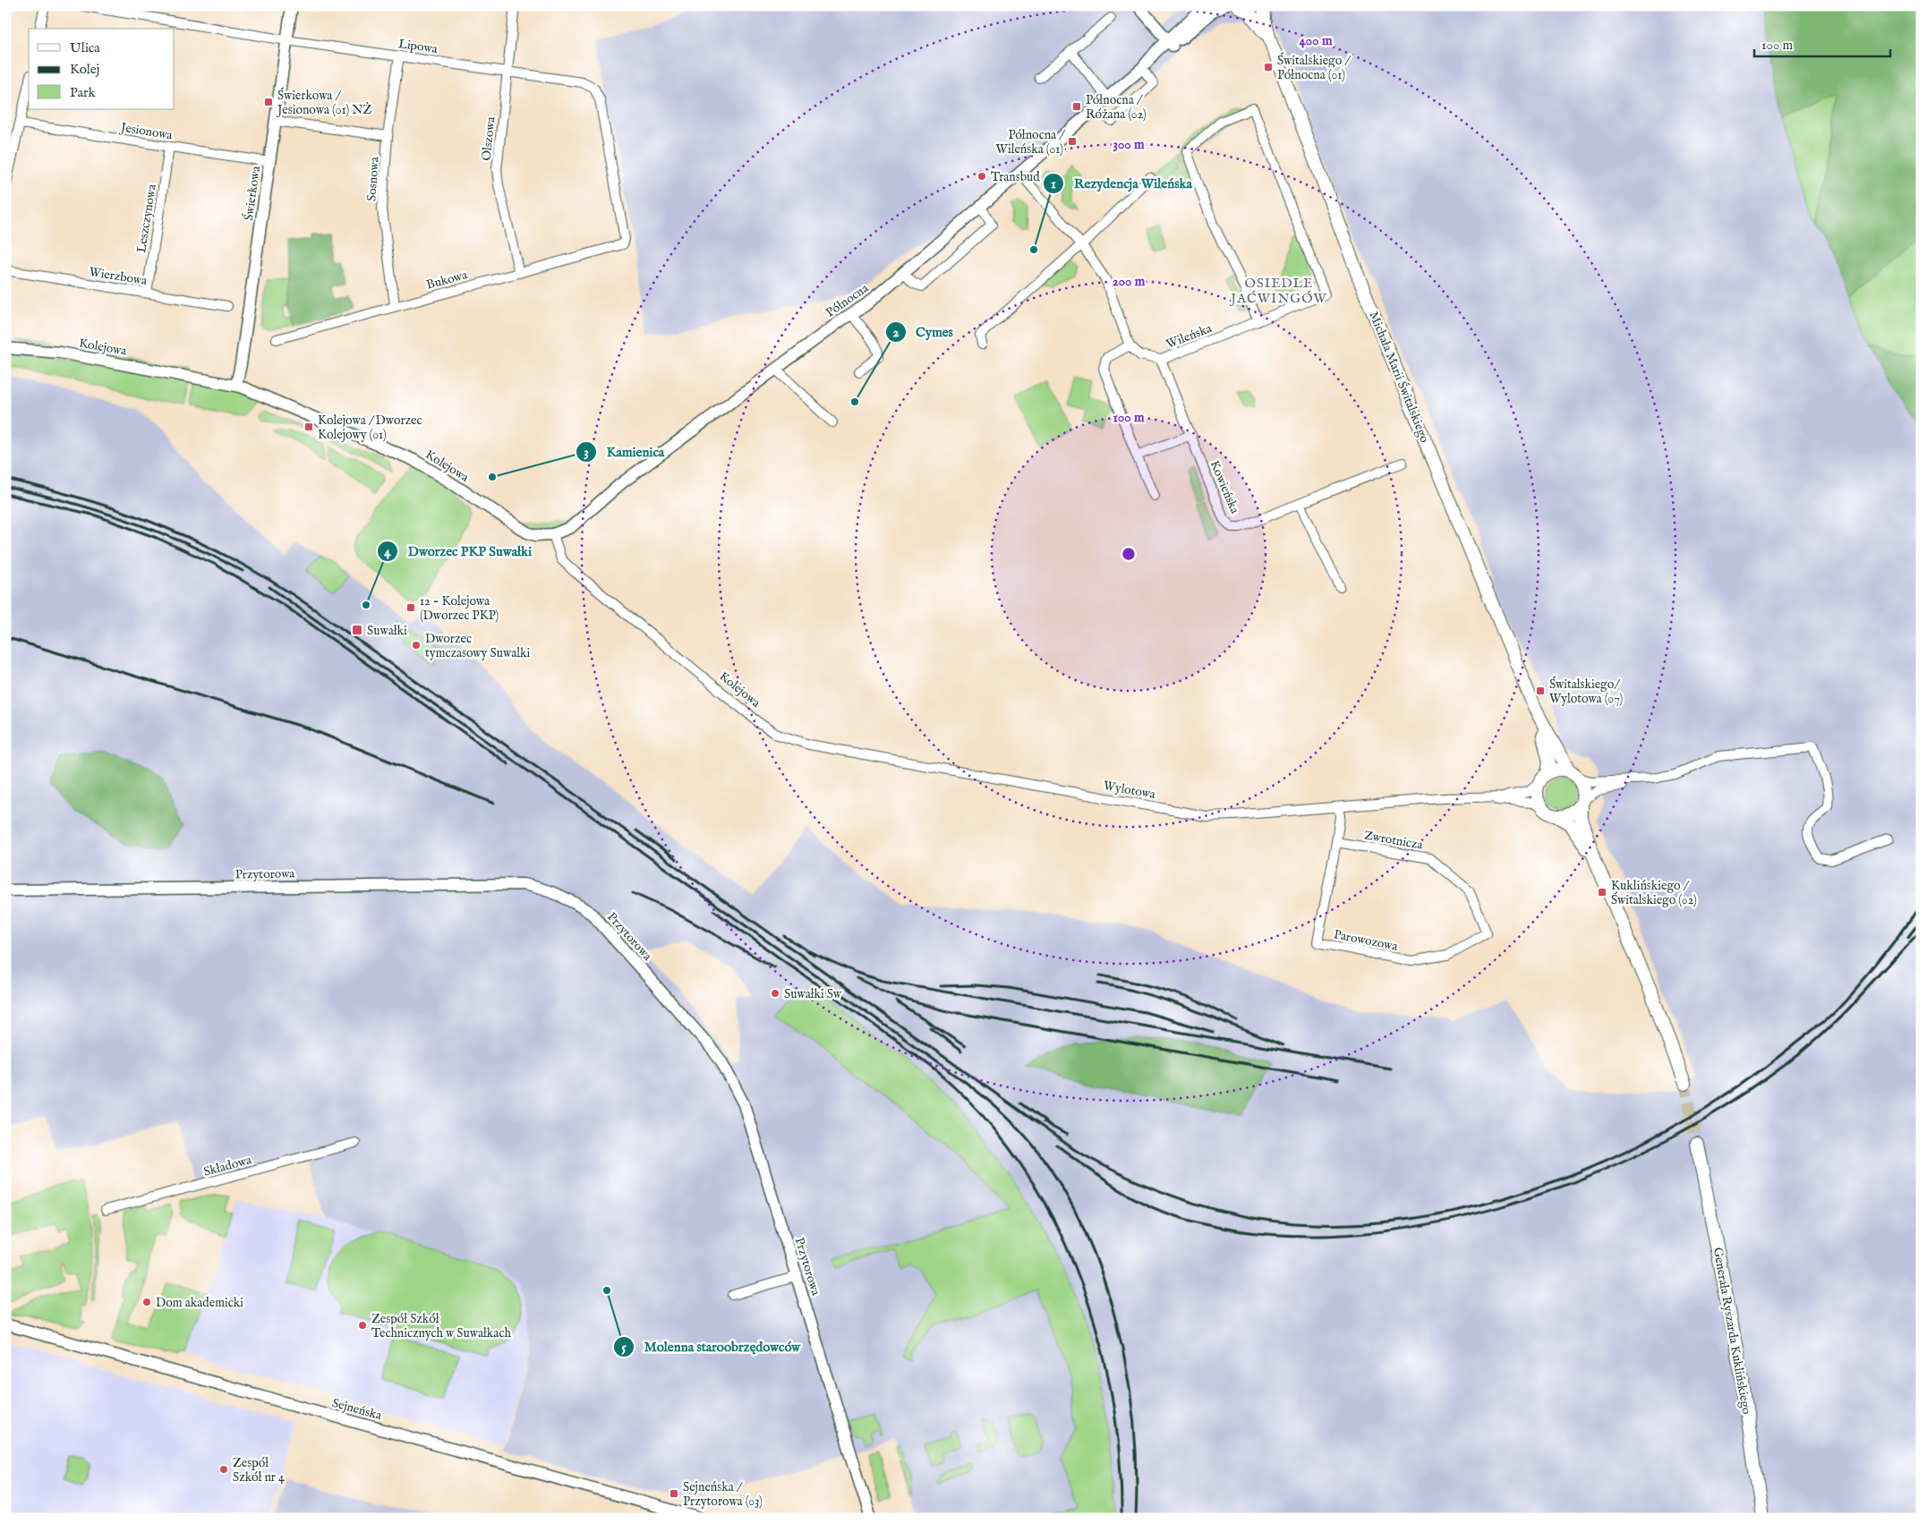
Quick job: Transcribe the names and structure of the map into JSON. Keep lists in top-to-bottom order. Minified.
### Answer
{"streets":{"main road":["Michała Marii Świtalskiego","Generała Ryszarda Kuklińskiego"],"street":["Lipowa","Jesionowa","Olszowa","Sosnowa","Świerkowa","Leszczynowa","Wierzbowa","Bukowa","Północna","Wileńska","Kolejowa","Kowieńska","Wylotowa","Zwrotnicza","Przytorowa","Parowozowa","Składowa","Sejneńska"]},"crossings":[["Lipowa","Olszowa"],["Lipowa","Sosnowa"],["Lipowa","Świerkowa"],["Lipowa","Bukowa"],["Jesionowa","Świerkowa"],["Jesionowa","Leszczynowa"],["Olszowa","Bukowa"],["Sosnowa","Bukowa"],["Świerkowa","Kolejowa"],["Leszczynowa","Wierzbowa"],["Północna","Kolejowa"],["Wileńska","Kowieńska"],["Kolejowa","Wylotowa"],["Michała Marii Świtalskiego","Wylotowa"],["Wylotowa","Parowozowa"],["Zwrotnicza","Parowozowa"]],"districts":["OSIEDLE JAĆWINGÓW"],"places":{"transit":["Świtalskiego / Północna (01)","Świerkowa / Jesionowa (01) NŻ","Północna / Różana (02)","Północna / Wileńska (01)","Kolejowa / Dworzec Kolejowy (01)","12 - Kolejowa (Dworzec PKP)","Suwałki","Świtalskiego/ Wylotowa (07)","Kuklińskiego / Świtalskiego (02)","Sejneńska / Przytorowa (03)"],"other":["Transbud","Rezydencja Wileńska","Cymes","Kamienica","Dworzec PKP Suwałki","Dworzec tymczasowy Suwalki","Suwałki Sw","Molenna staroobrzędowców","Dom akademicki","Zespół Szkół Technicznych w Suwałkach","Zespół Szkół nr 4"]},"legend":["Ulica","Kolej","Park"],"scale_bar":"100 m","rings":["400 m","300 m","200 m","100 m"]}
